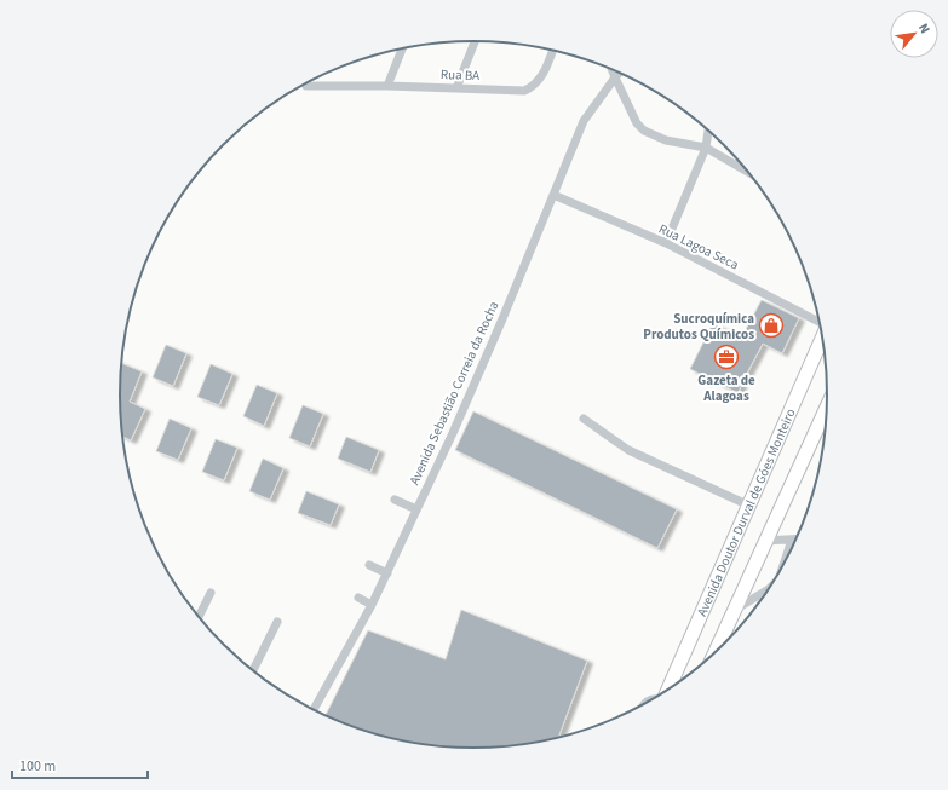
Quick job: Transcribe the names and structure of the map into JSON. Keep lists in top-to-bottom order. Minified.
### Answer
{"streets":{"highway":["Avenida Doutor Durval de Góes Monteiro"],"street":["Rua BA","Rua Lagoa Seca","Avenida Sebastião Correia da Rocha"]},"crossings":[["Rua Lagoa Seca","Avenida Sebastião Correia da Rocha"]],"places":{"shop":["Sucroquímica Produtos Químicos"],"office":["Gazeta de Alagoas"]},"scale_bar":"100 m","north":"top right"}
